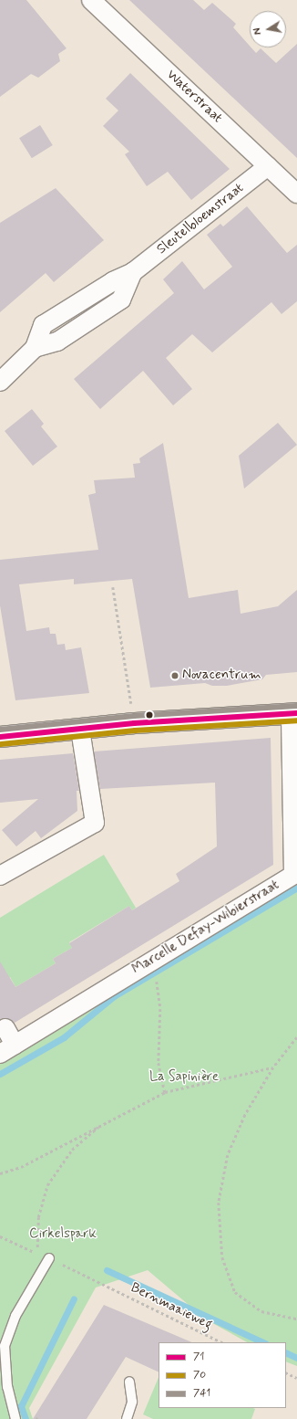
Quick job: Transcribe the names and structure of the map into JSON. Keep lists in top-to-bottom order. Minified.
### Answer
{"streets":{"street":["Waterstraat","Sleutelbloemstraat","Marcelle Defay-Wibierstraat"],"path":["Bernmaaieweg"]},"crossings":[["Waterstraat","Sleutelbloemstraat"]],"parks":["La Sapinière","Cirkelspark"],"places":["Novacentrum"],"lines":["transit line 741","transit line 71","transit line 70"],"legend":["71","70","741"],"north":"left"}
